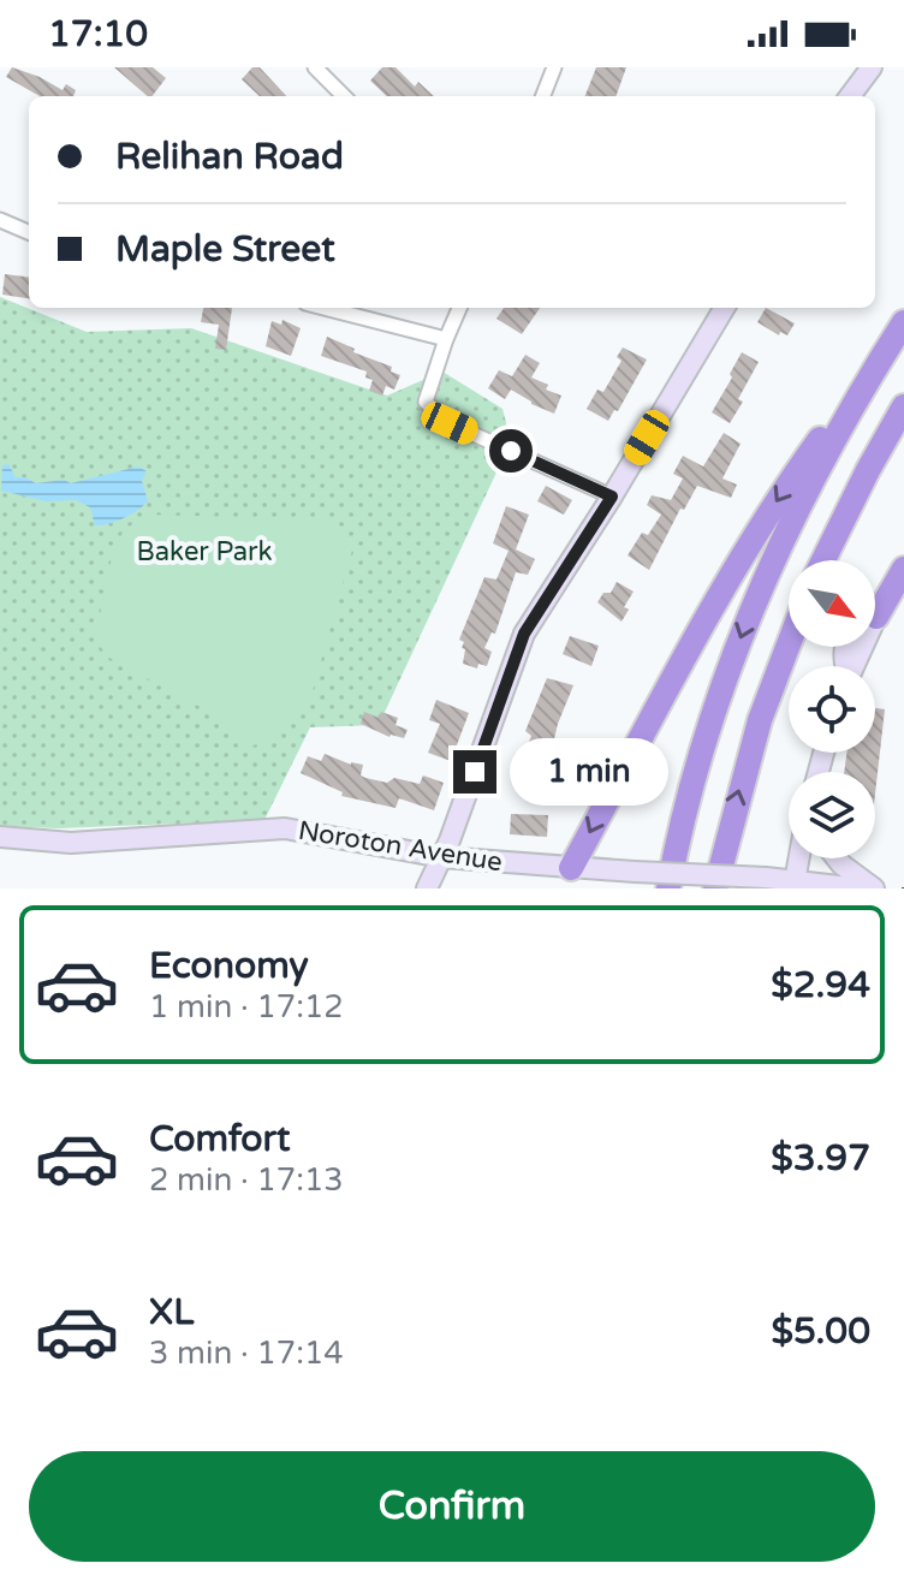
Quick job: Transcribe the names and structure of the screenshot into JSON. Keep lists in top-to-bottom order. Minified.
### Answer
{"streets":{"main road":["Noroton Avenue"]},"parks":["Baker Park"],"north":"bottom right","page":{"status":"17:10","banner":["Relihan Road","Maple Street"],"bubble":"1 min","list":[{"name":"Economy","note":"1 min · 17:12","value":"$2.94"},{"name":"Comfort","note":"2 min · 17:13","value":"$3.97"},{"name":"XL","note":"3 min · 17:14","value":"$5.00"}],"buttons":"Confirm"}}
